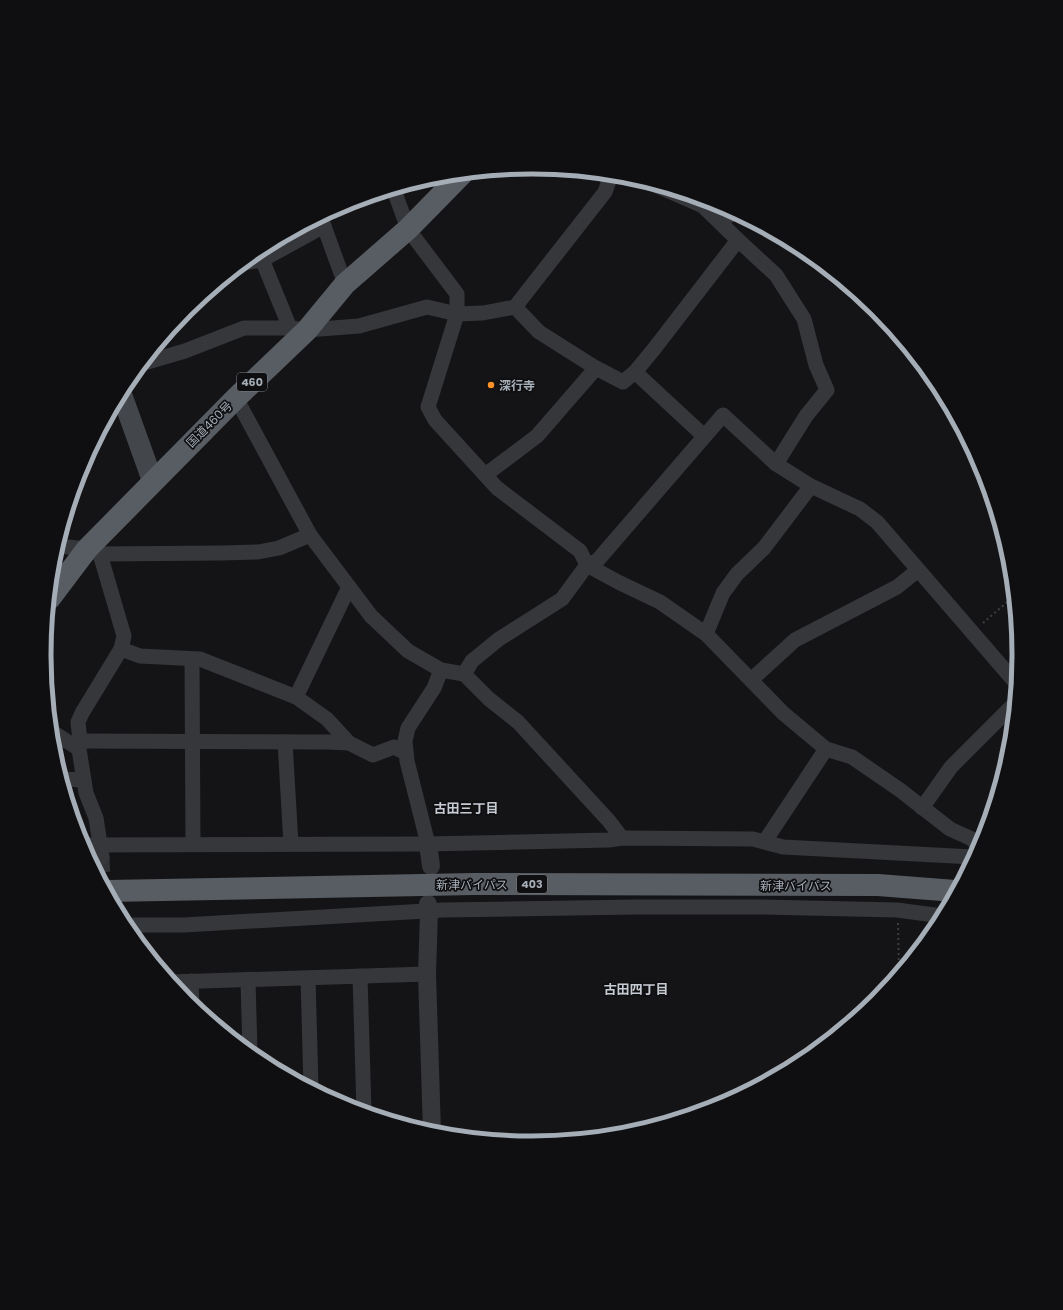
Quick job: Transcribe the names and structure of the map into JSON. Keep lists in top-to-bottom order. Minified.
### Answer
{"streets":{"highway":["460","国道460号","新津バイパス","403"]},"districts":["古田三丁目","古田四丁目"],"places":["深行寺"]}
